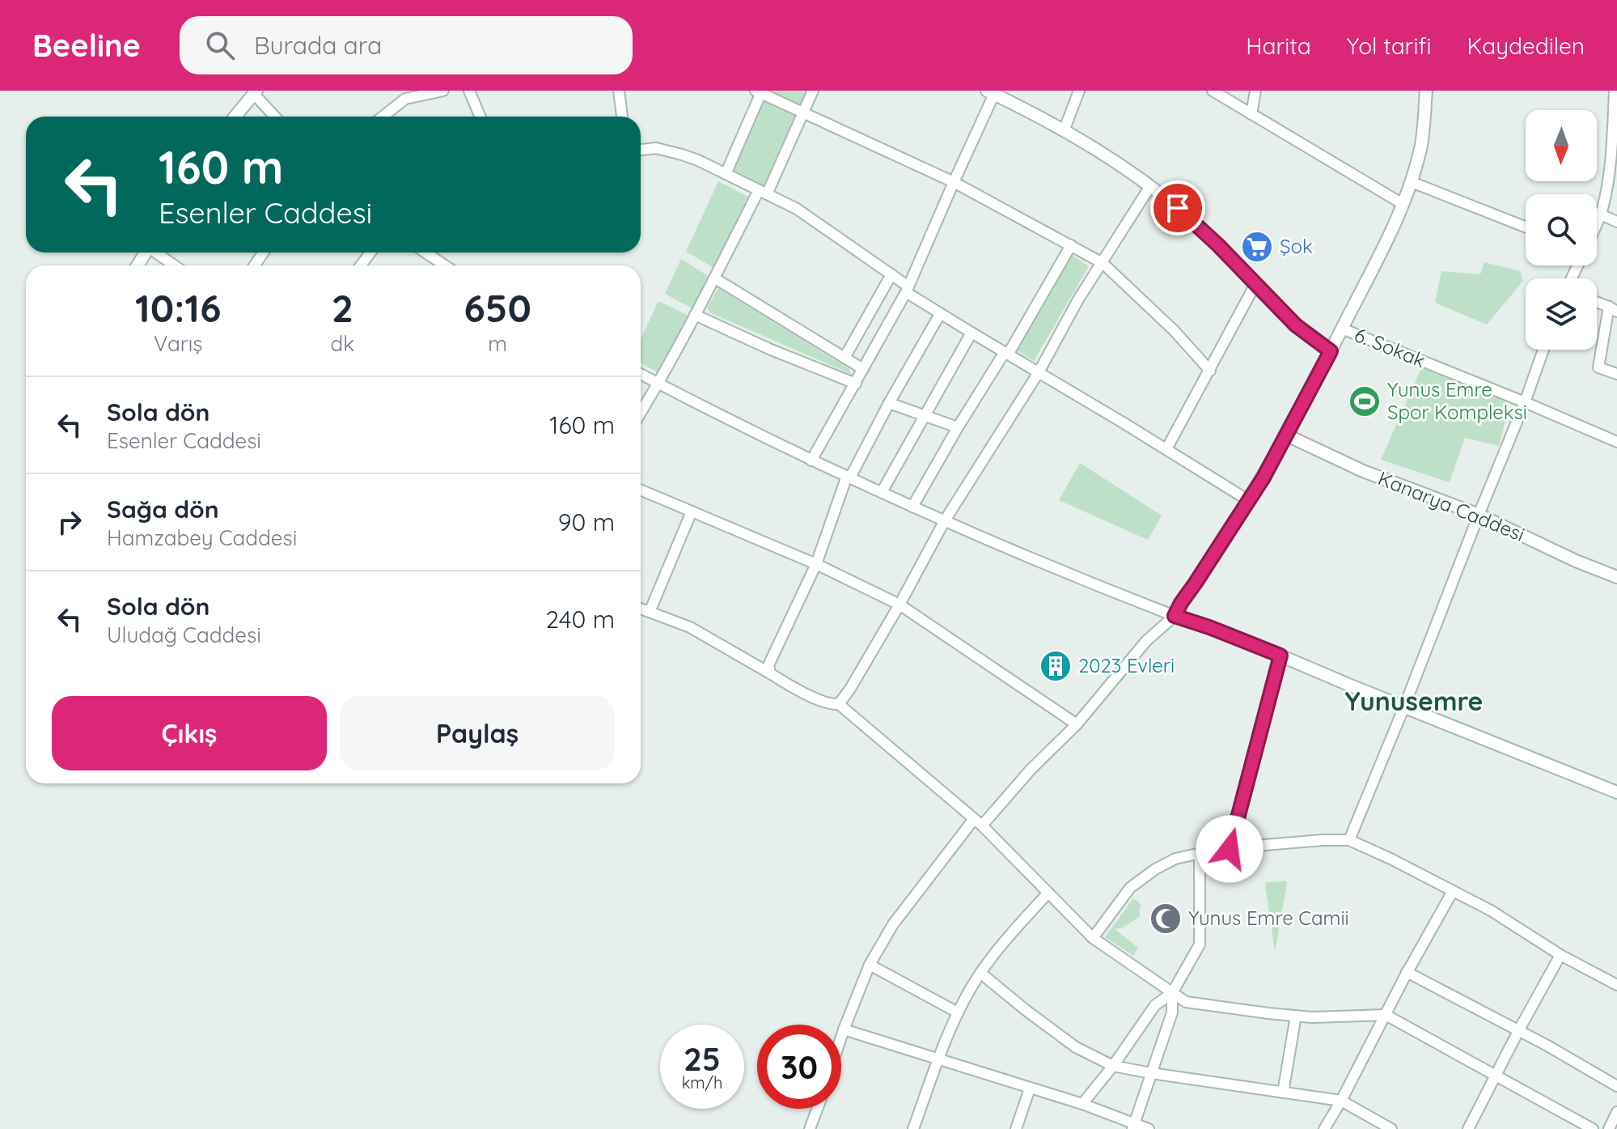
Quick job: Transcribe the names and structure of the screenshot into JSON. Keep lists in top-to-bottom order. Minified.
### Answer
{"streets":{"street":["6. Sokak","Kanarya Caddesi"]},"districts":["Yunusemre"],"places":{"supermarket":["Şok"],"sports":["Yunus Emre Spor Kompleksi"],"building":["2023 Evleri"],"mosque":["Yunus Emre Camii"]},"north":"bottom","page":{"header":"Beeline","search":"Burada ara","nav":["Harita","Yol tarifi","Kaydedilen"],"turn":["160 m","Esenler Caddesi"],"eta":["10:16","Varış","2","dk","650","m"],"list":[{"name":"Sola dön","note":"Esenler Caddesi","value":"160 m"},{"name":"Sağa dön","note":"Hamzabey Caddesi","value":"90 m"},{"name":"Sola dön","note":"Uludağ Caddesi","value":"240 m"}],"buttons":["Çıkış","Paylaş"],"speed":"25 km/h","limit":"30"}}
